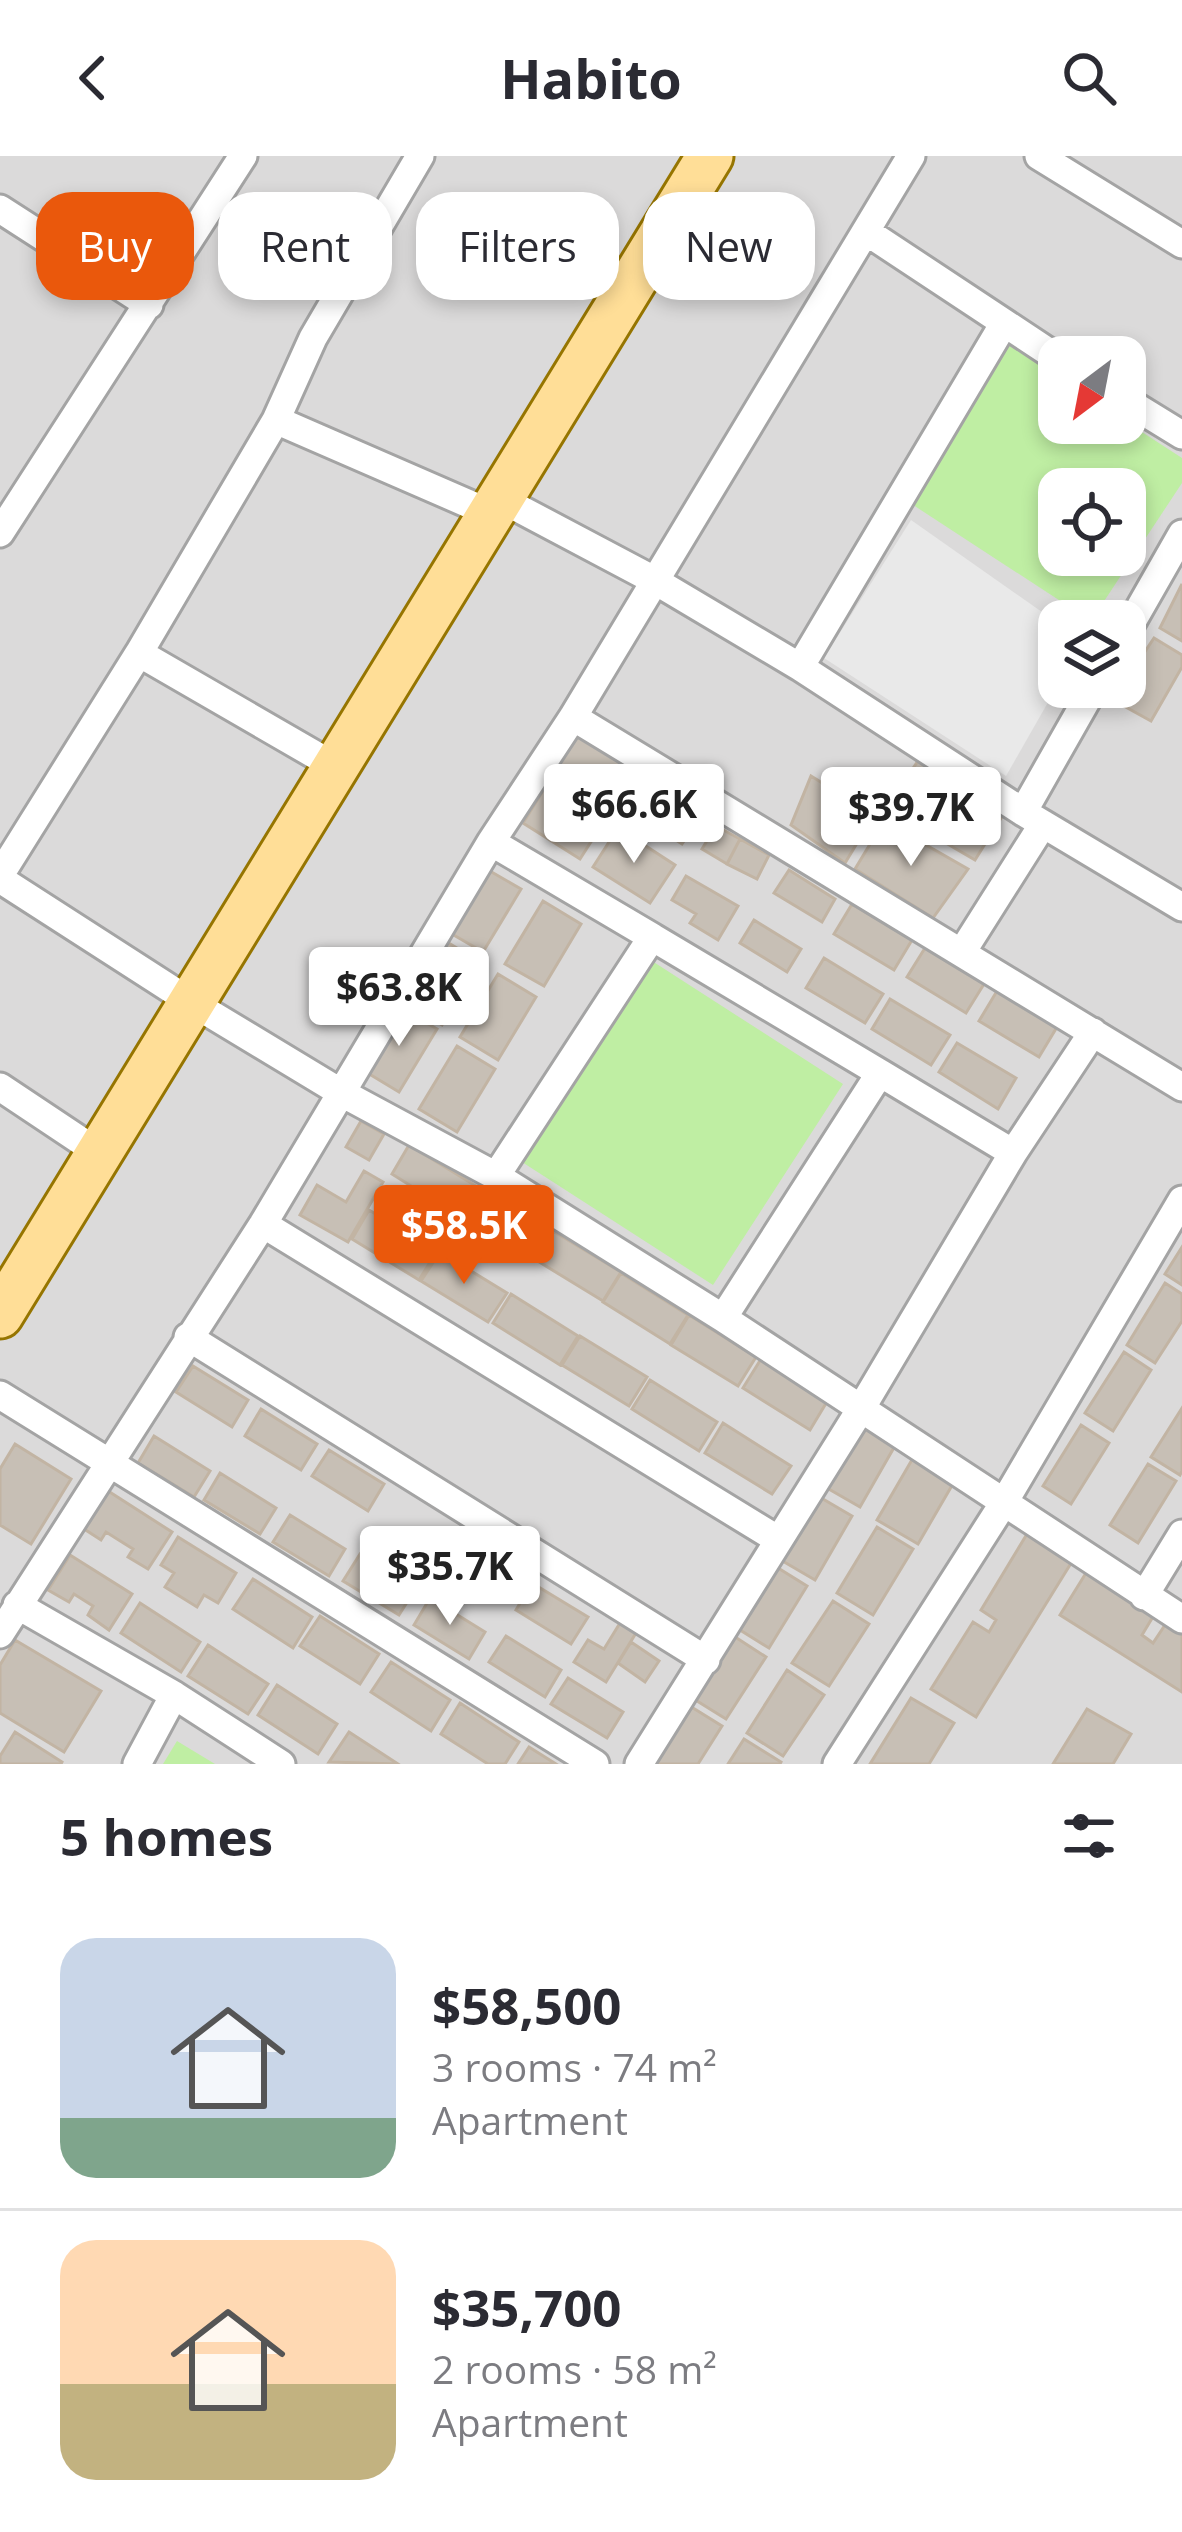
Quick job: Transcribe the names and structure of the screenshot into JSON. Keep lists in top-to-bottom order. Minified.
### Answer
{"north":"bottom left","page":{"header":"Habito","chip":["Buy","Rent","Filters","New"],"price":["$66.6K","$39.7K","$63.8K","$58.5K","$35.7K"],"heading":"5 homes","list":[{"name":"$58,500","note":"3 rooms · 74 m² · Apartment"},{"name":"$35,700","note":"2 rooms · 58 m² · Apartment"}]}}
